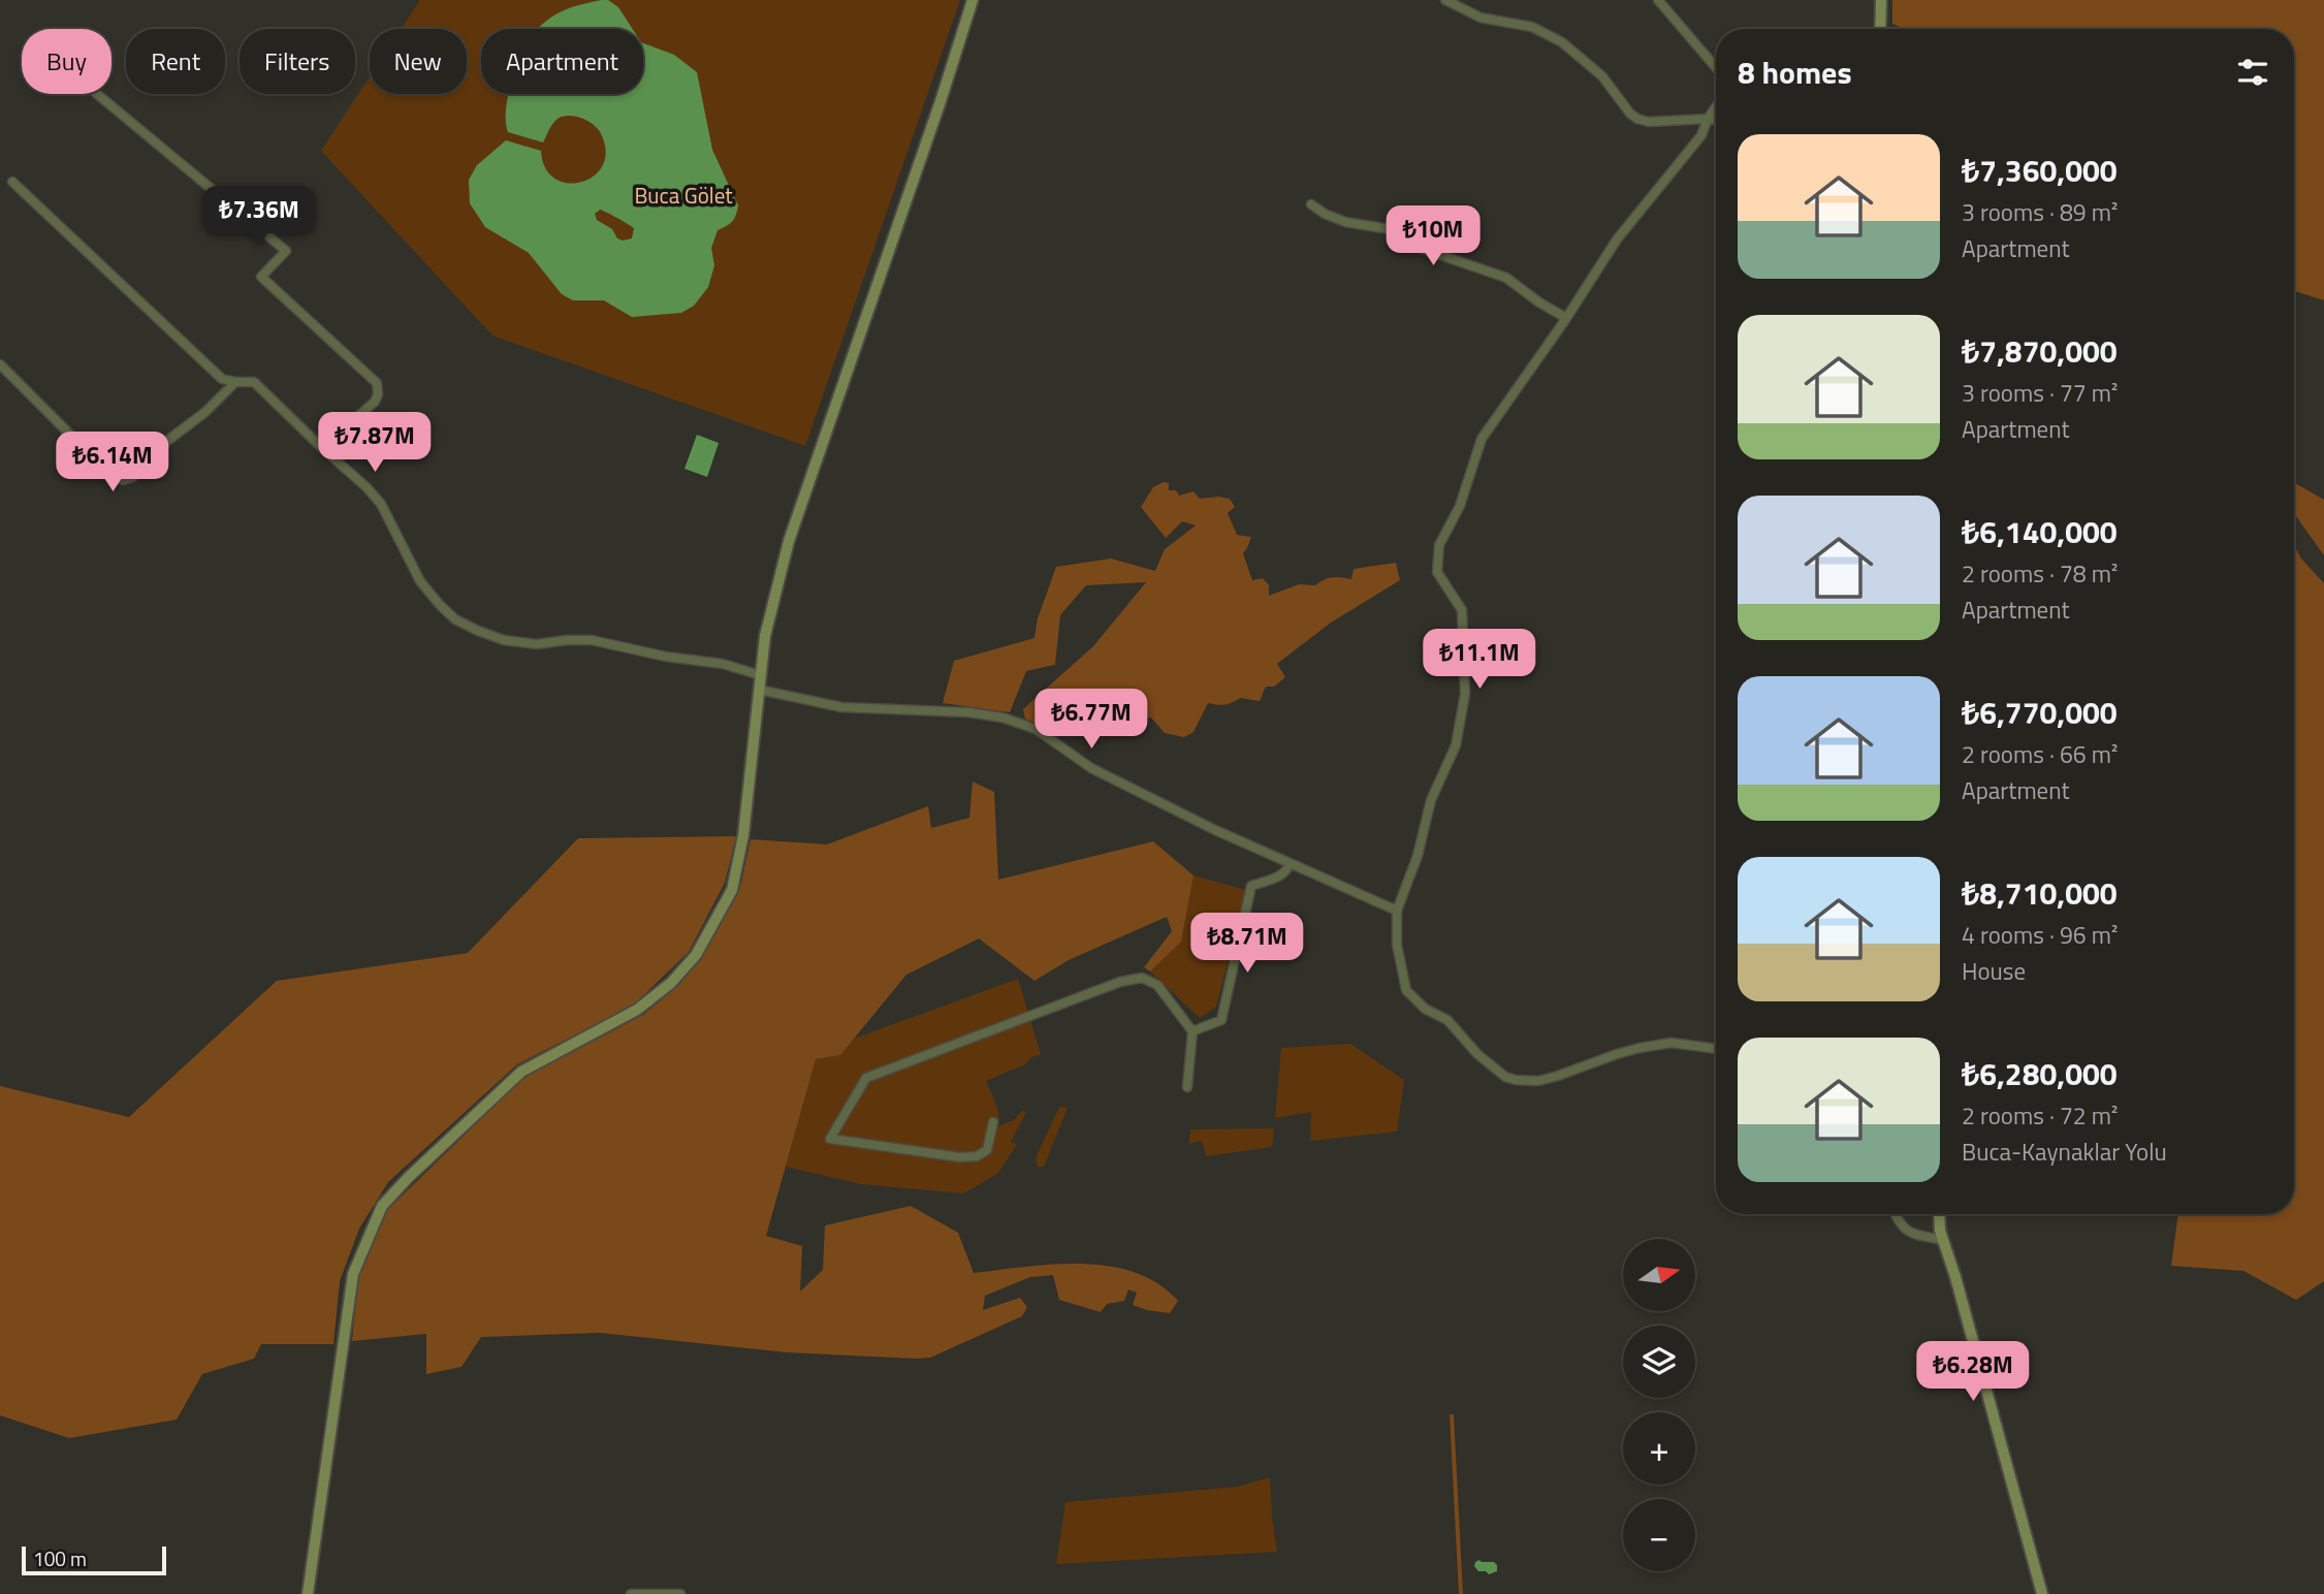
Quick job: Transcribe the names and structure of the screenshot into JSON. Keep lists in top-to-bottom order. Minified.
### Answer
{"parks":["Buca Gölet"],"scale_bar":"100 m","north":"right","page":{"chip":["Buy","Rent","Filters","New","Apartment"],"heading":"8 homes","list":[{"name":"₺7,360,000","note":"3 rooms · 89 m² · Apartment"},{"name":"₺7,870,000","note":"3 rooms · 77 m² · Apartment"},{"name":"₺6,140,000","note":"2 rooms · 78 m² · Apartment"},{"name":"₺6,770,000","note":"2 rooms · 66 m² · Apartment"},{"name":"₺8,710,000","note":"4 rooms · 96 m² · House"},{"name":"₺6,280,000","note":"2 rooms · 72 m² · Buca-Kaynaklar Yolu"}],"price":["₺7.36M","₺10M","₺7.87M","₺6.14M","₺11.1M","₺6.77M","₺8.71M","₺6.28M"],"map_buttons":["+","−"],"scale":"100 m"}}
